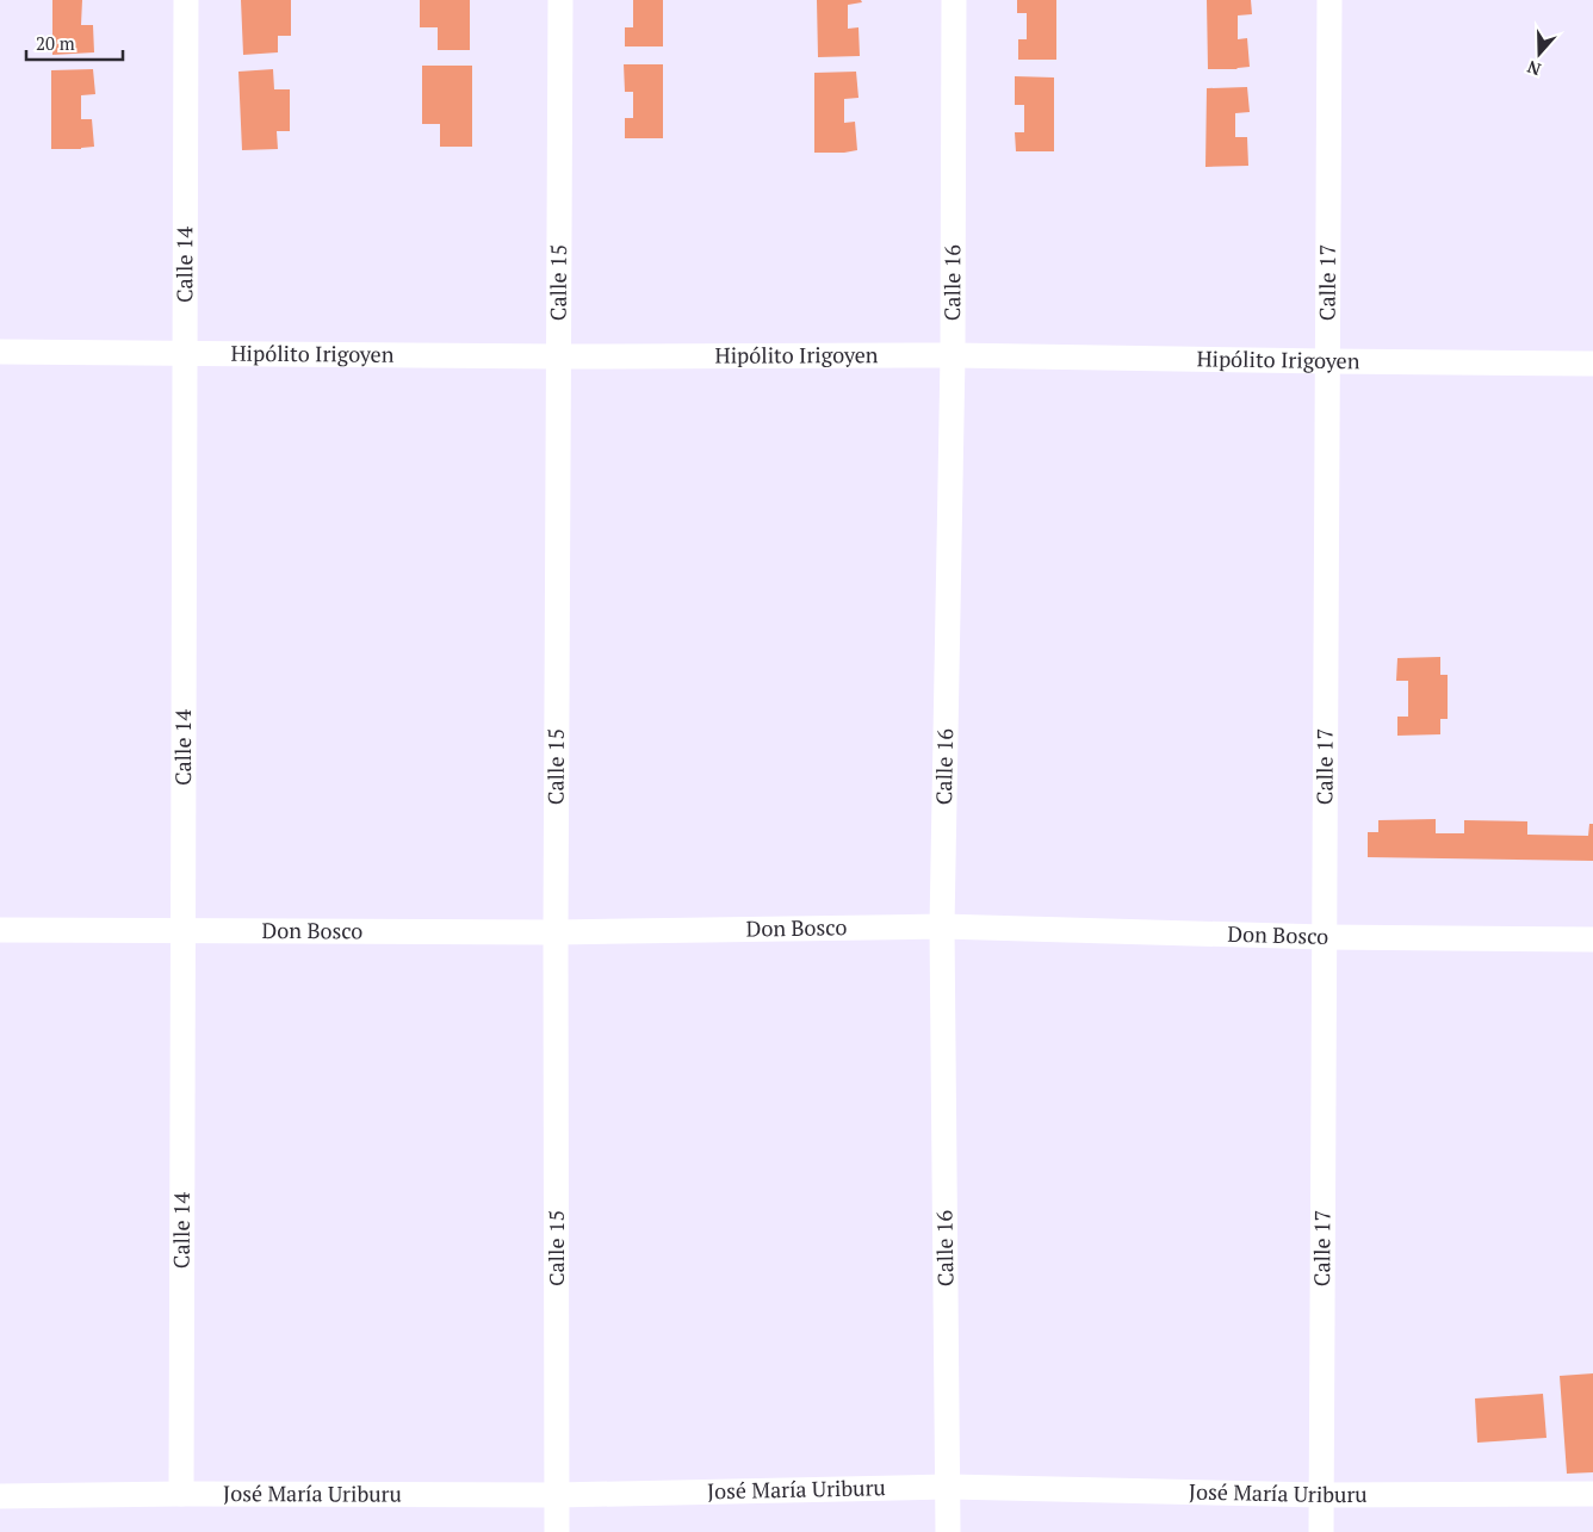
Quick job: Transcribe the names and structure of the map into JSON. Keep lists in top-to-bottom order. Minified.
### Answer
{"streets":{"street":["Calle 14","Calle 15","Calle 16","Calle 17","Hipólito Irigoyen","Don Bosco","José María Uriburu"]},"crossings":[["Calle 14","Hipólito Irigoyen"],["Calle 14","Don Bosco"],["Calle 14","José María Uriburu"],["Calle 15","Hipólito Irigoyen"],["Calle 15","Don Bosco"],["Calle 15","José María Uriburu"],["Calle 16","Hipólito Irigoyen"],["Calle 16","Don Bosco"],["Calle 16","José María Uriburu"],["Calle 17","Hipólito Irigoyen"],["Calle 17","Don Bosco"],["Calle 17","José María Uriburu"]],"scale_bar":"20 m","north":"bottom"}
